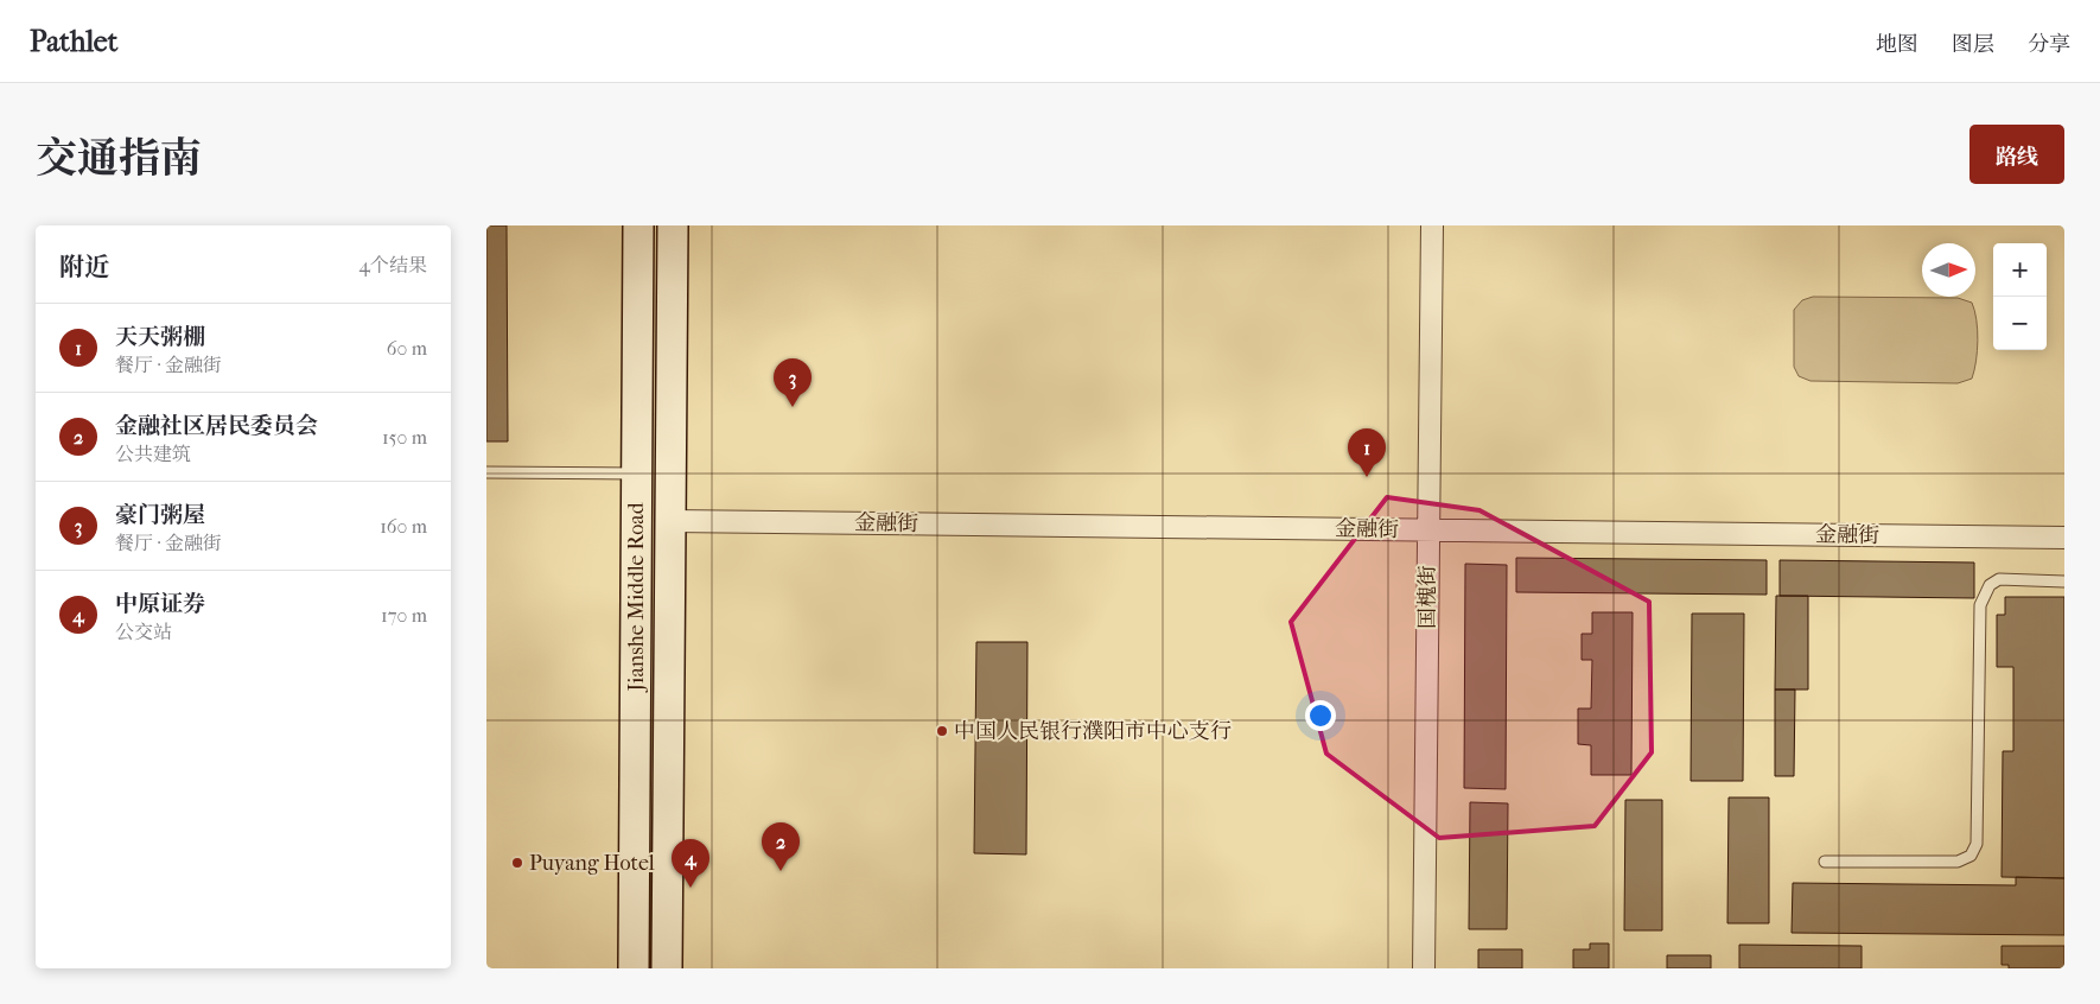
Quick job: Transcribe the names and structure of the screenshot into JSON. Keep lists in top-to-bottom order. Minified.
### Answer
{"streets":{"main road":["Jianshe Middle Road"],"street":["金融街","国槐街"]},"crossings":[["金融街","Jianshe Middle Road"],["金融街","国槐街"]],"places":["中国人民银行濮阳市中心支行","Puyang Hotel"],"north":"right","page":{"header":"Pathlet","nav":["地图","图层","分享"],"title":"交通指南","buttons":"路线","heading":["附近","4个结果"],"map_buttons":["+","−"],"list":[{"mark":"1","name":"天天粥棚","note":"餐厅 · 金融街","value":"60 m"},{"mark":"2","name":"金融社区居民委员会","note":"公共建筑","value":"150 m"},{"mark":"3","name":"豪门粥屋","note":"餐厅 · 金融街","value":"160 m"},{"mark":"4","name":"中原证券","note":"公交站","value":"170 m"}],"pins":["3","1","2","4"]}}
